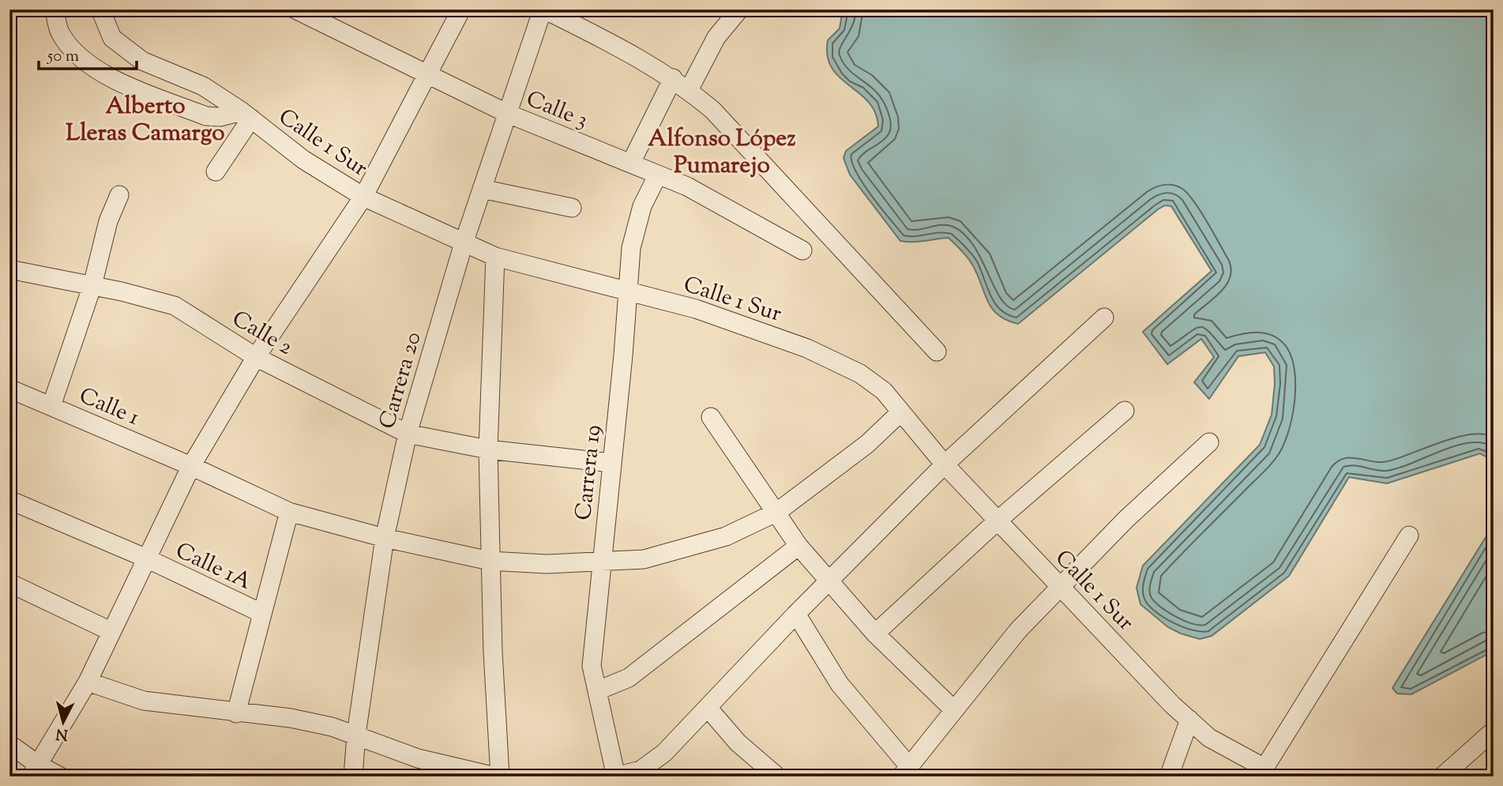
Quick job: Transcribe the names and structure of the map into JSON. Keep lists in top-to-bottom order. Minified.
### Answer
{"streets":{"street":["Calle 3","Calle 1 Sur","Calle 2","Carrera 20","Calle 1","Carrera 19","Calle 1A"]},"crossings":[["Calle 3","Carrera 20"],["Calle 3","Carrera 19"],["Calle 1 Sur","Carrera 20"],["Calle 1 Sur","Calle 1"],["Calle 1 Sur","Carrera 19"],["Calle 2","Carrera 20"],["Calle 2","Carrera 19"],["Carrera 20","Calle 1"],["Calle 1","Carrera 19"]],"districts":["Alberto Lleras Camargo","Alfonso López Pumarejo"],"scale_bar":"50 m","north":"bottom"}
